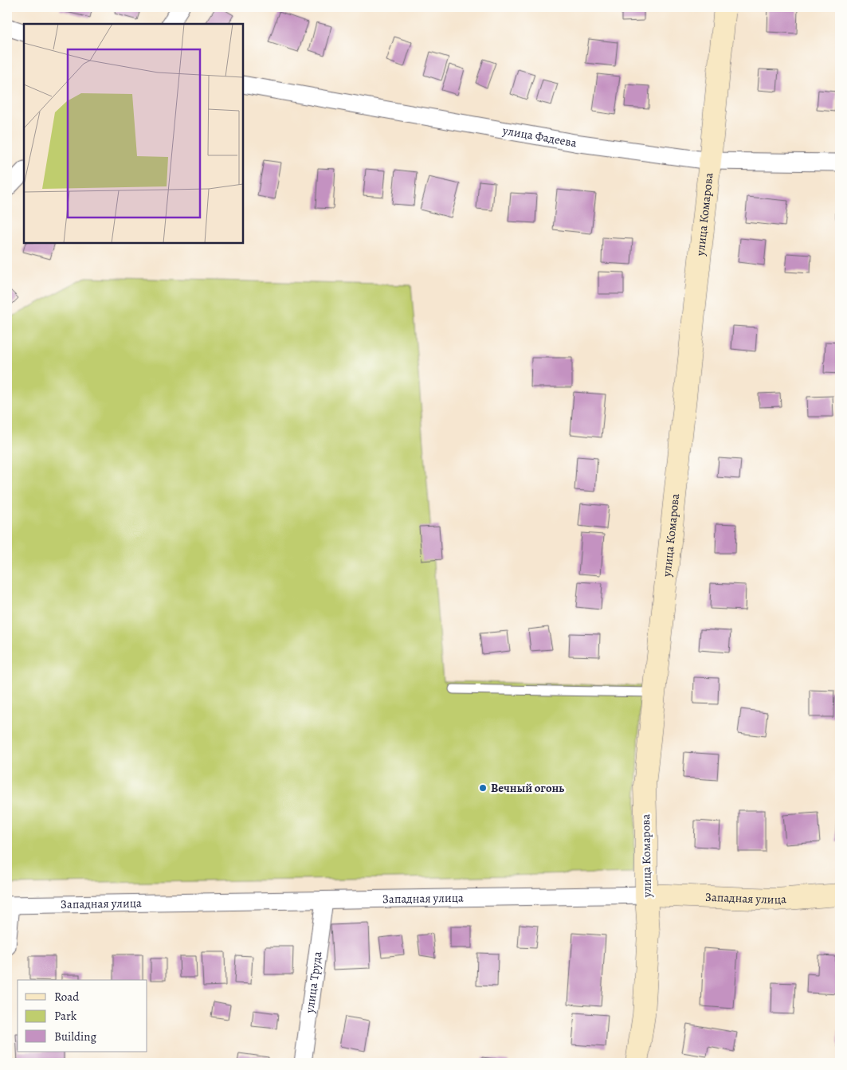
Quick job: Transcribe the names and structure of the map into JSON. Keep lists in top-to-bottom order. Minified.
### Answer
{"streets":{"main road":["улица Комарова","Западная улица"],"street":["улица Фадеева","улица Труда"]},"crossings":[["улица Фадеева","улица Комарова"],["улица Комарова","Западная улица"],["Западная улица","улица Труда"]],"places":["Вечный огонь"],"legend":["Road","Park","Building"]}
